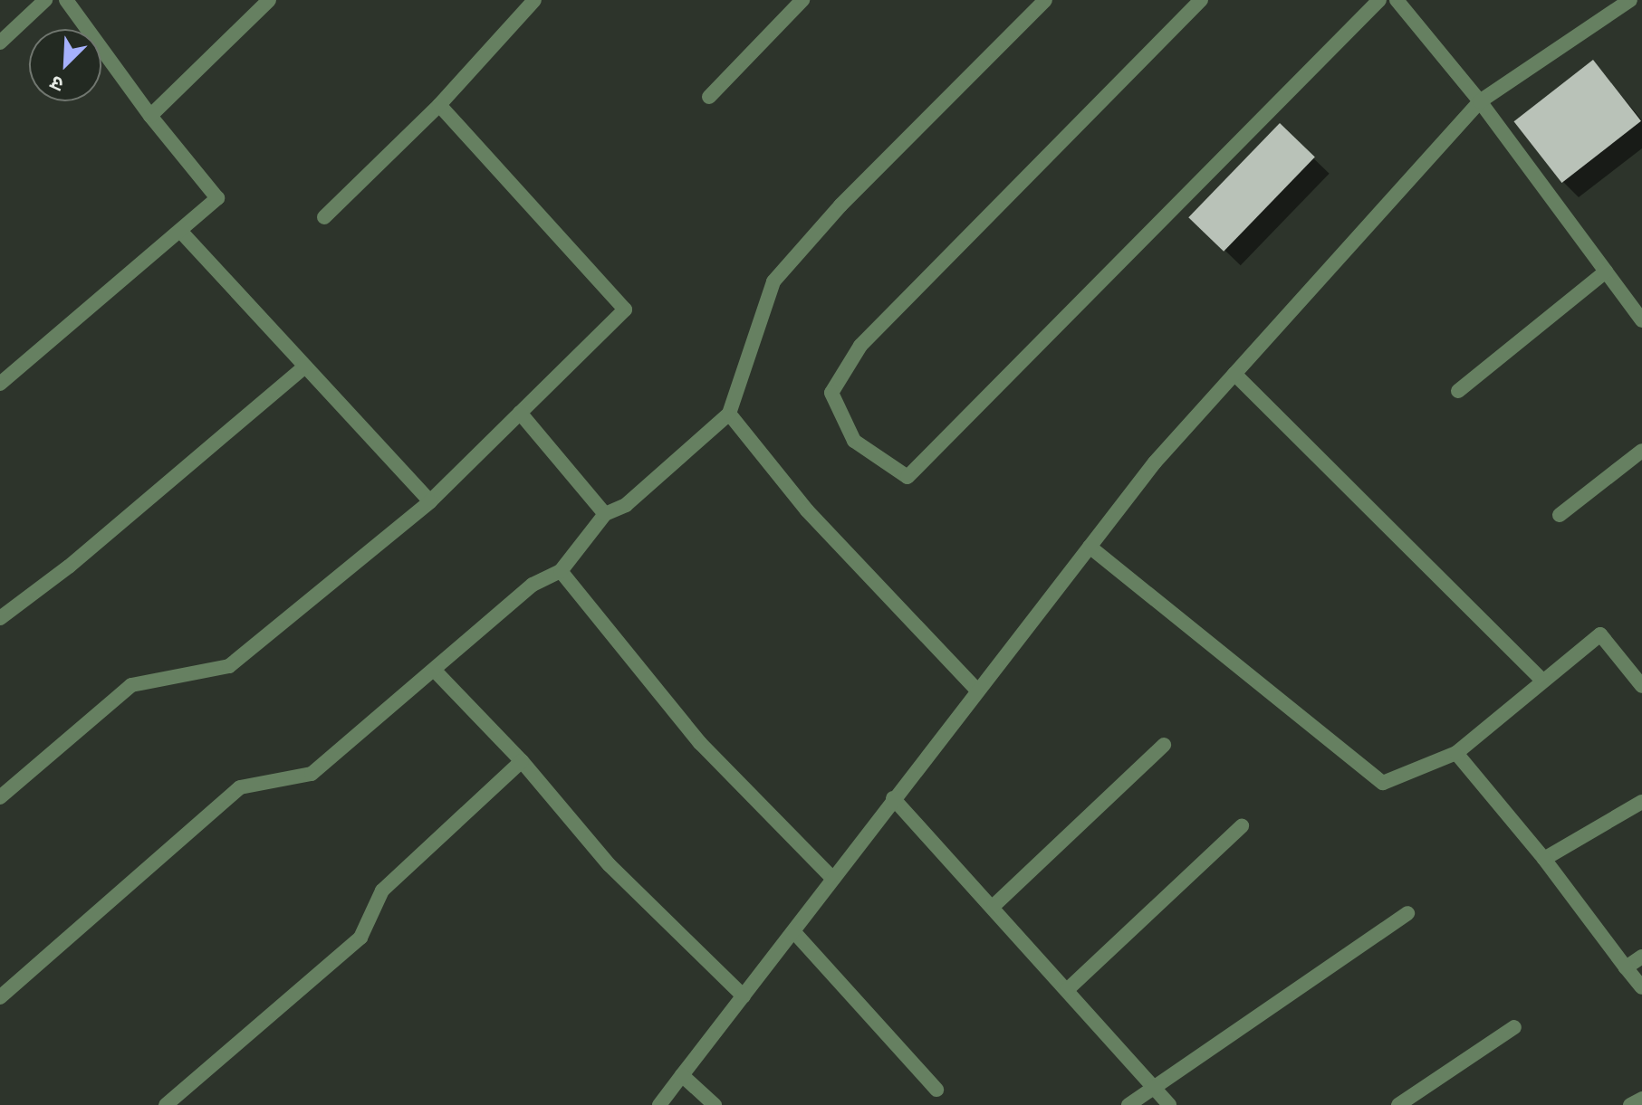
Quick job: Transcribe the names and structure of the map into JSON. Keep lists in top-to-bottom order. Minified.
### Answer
{"north":"bottom left"}
